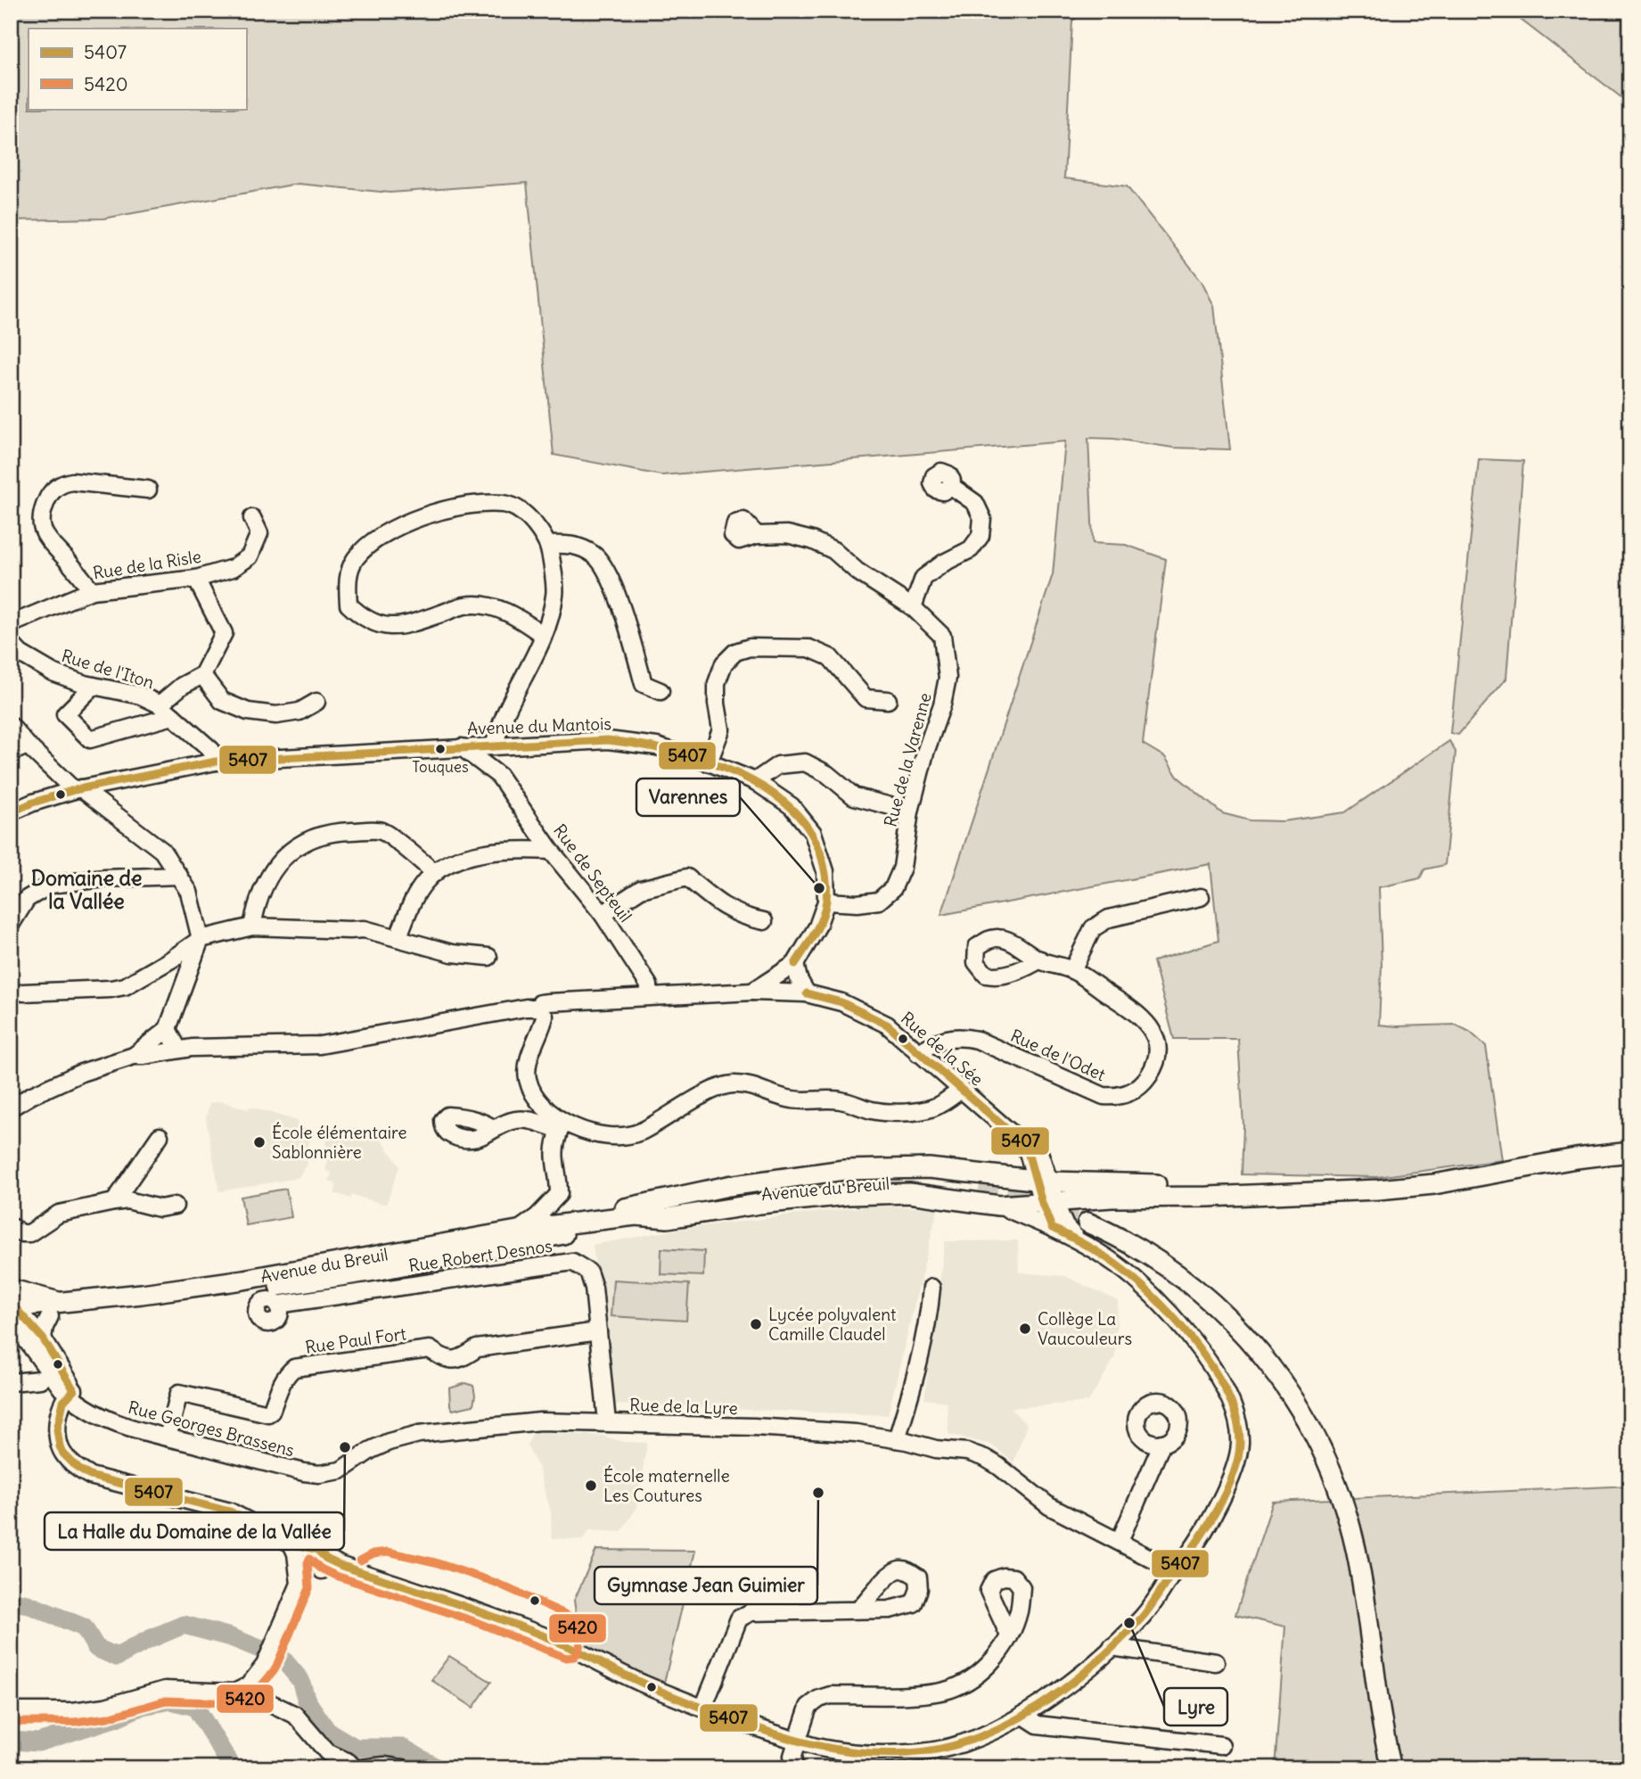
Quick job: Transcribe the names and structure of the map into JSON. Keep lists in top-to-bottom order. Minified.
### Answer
{"streets":{"main road":["Avenue du Breuil"],"street":["Rue de la Risle","Rue de l'Iton","Avenue du Mantois","Rue de la Varenne","Rue de Septeuil","Rue de la Sée","Rue de l'Odet","Rue Robert Desnos","Rue Paul Fort","Rue de la Lyre","Rue Georges Brassens"]},"crossings":[["Rue de l'Iton","Avenue du Mantois"],["Avenue du Mantois","Rue de la Varenne"],["Avenue du Mantois","Rue de Septeuil"],["Avenue du Mantois","Rue de la Sée"],["Rue de la Sée","Rue de l'Odet"],["Rue Robert Desnos","Rue Paul Fort"],["Rue Robert Desnos","Rue de la Lyre"],["Rue Paul Fort","Rue Georges Brassens"],["Rue de la Lyre","Rue Georges Brassens"]],"districts":["Domaine de la Vallée"],"places":["Touques","Varennes","École élémentaire Sablonnière","Lycée polyvalent Camille Claudel","Collège La Vaucouleurs","La Halle du Domaine de la Vallée","École maternelle Les Coutures","Gymnase Jean Guimier","Lyre"],"lines":["transit line 5407","transit line 5420"],"legend":["5407","5420"]}
